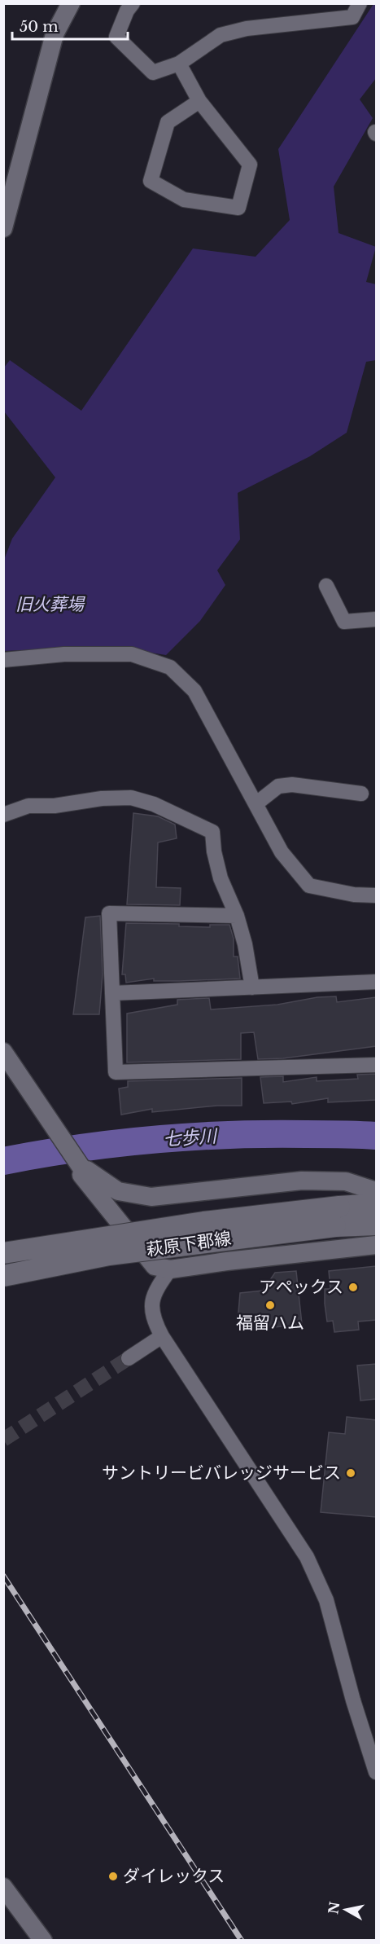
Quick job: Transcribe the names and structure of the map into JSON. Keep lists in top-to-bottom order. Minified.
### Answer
{"streets":{"main road":["萩原下郡線"]},"water":["七歩川"],"parks":["旧火葬場"],"places":["アペックス","福留ハム","サントリービバレッジサービス","ダイレックス"],"scale_bar":"50 m","north":"left"}
